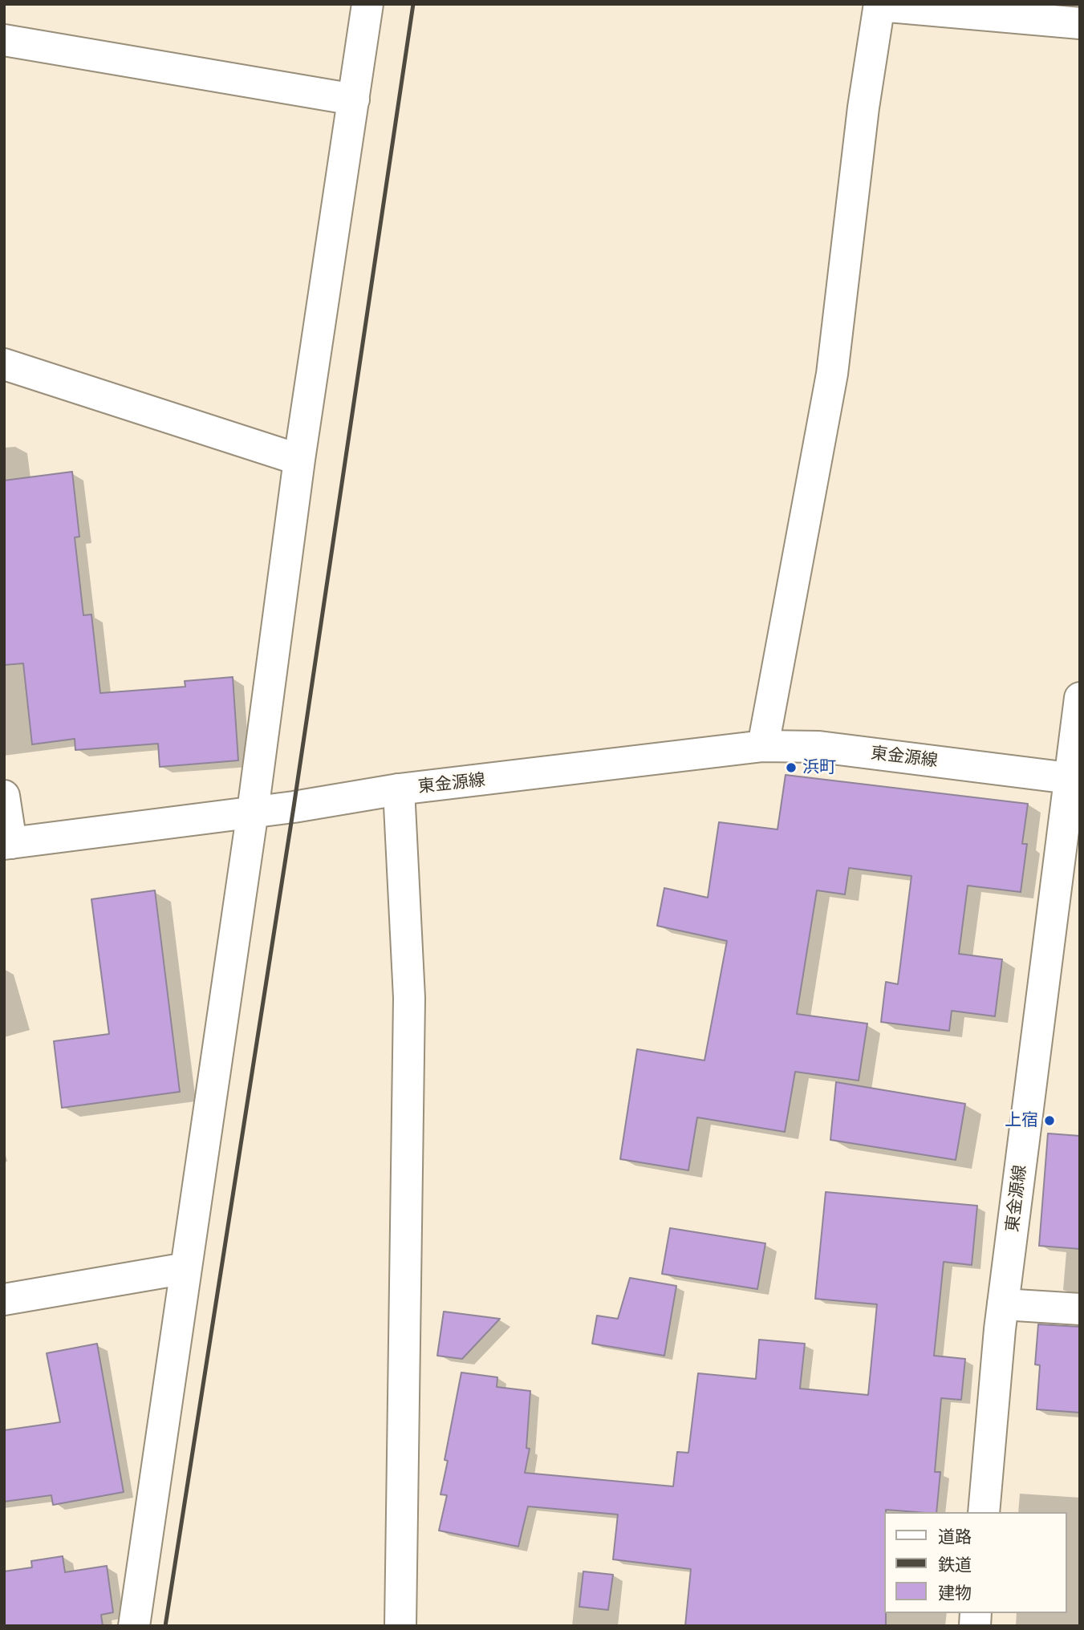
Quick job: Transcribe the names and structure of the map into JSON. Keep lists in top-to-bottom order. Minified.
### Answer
{"streets":{"street":["東金源線"]},"places":["浜町","上宿"],"legend":["道路","鉄道","建物"]}
